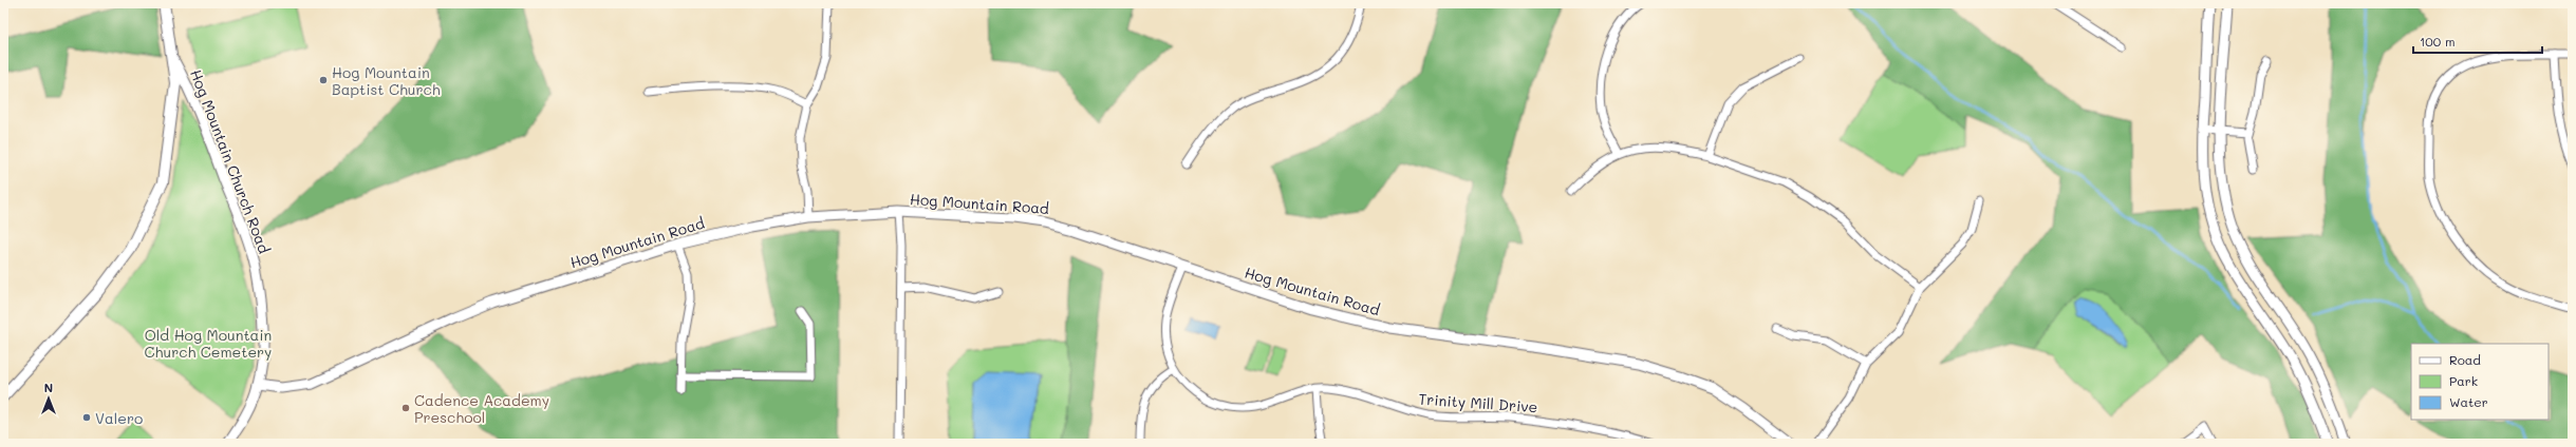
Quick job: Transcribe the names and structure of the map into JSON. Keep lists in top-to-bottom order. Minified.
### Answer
{"streets":{"street":["Hog Mountain Church Road","Hog Mountain Road","Trinity Mill Drive"]},"crossings":[["Hog Mountain Church Road","Hog Mountain Road"],["Hog Mountain Road","Trinity Mill Drive"]],"parks":["Old Hog Mountain Church Cemetery"],"places":["Hog Mountain Baptist Church","Cadence Academy Preschool","Valero"],"legend":["Road","Park","Water"],"scale_bar":"100 m","north":"top"}
